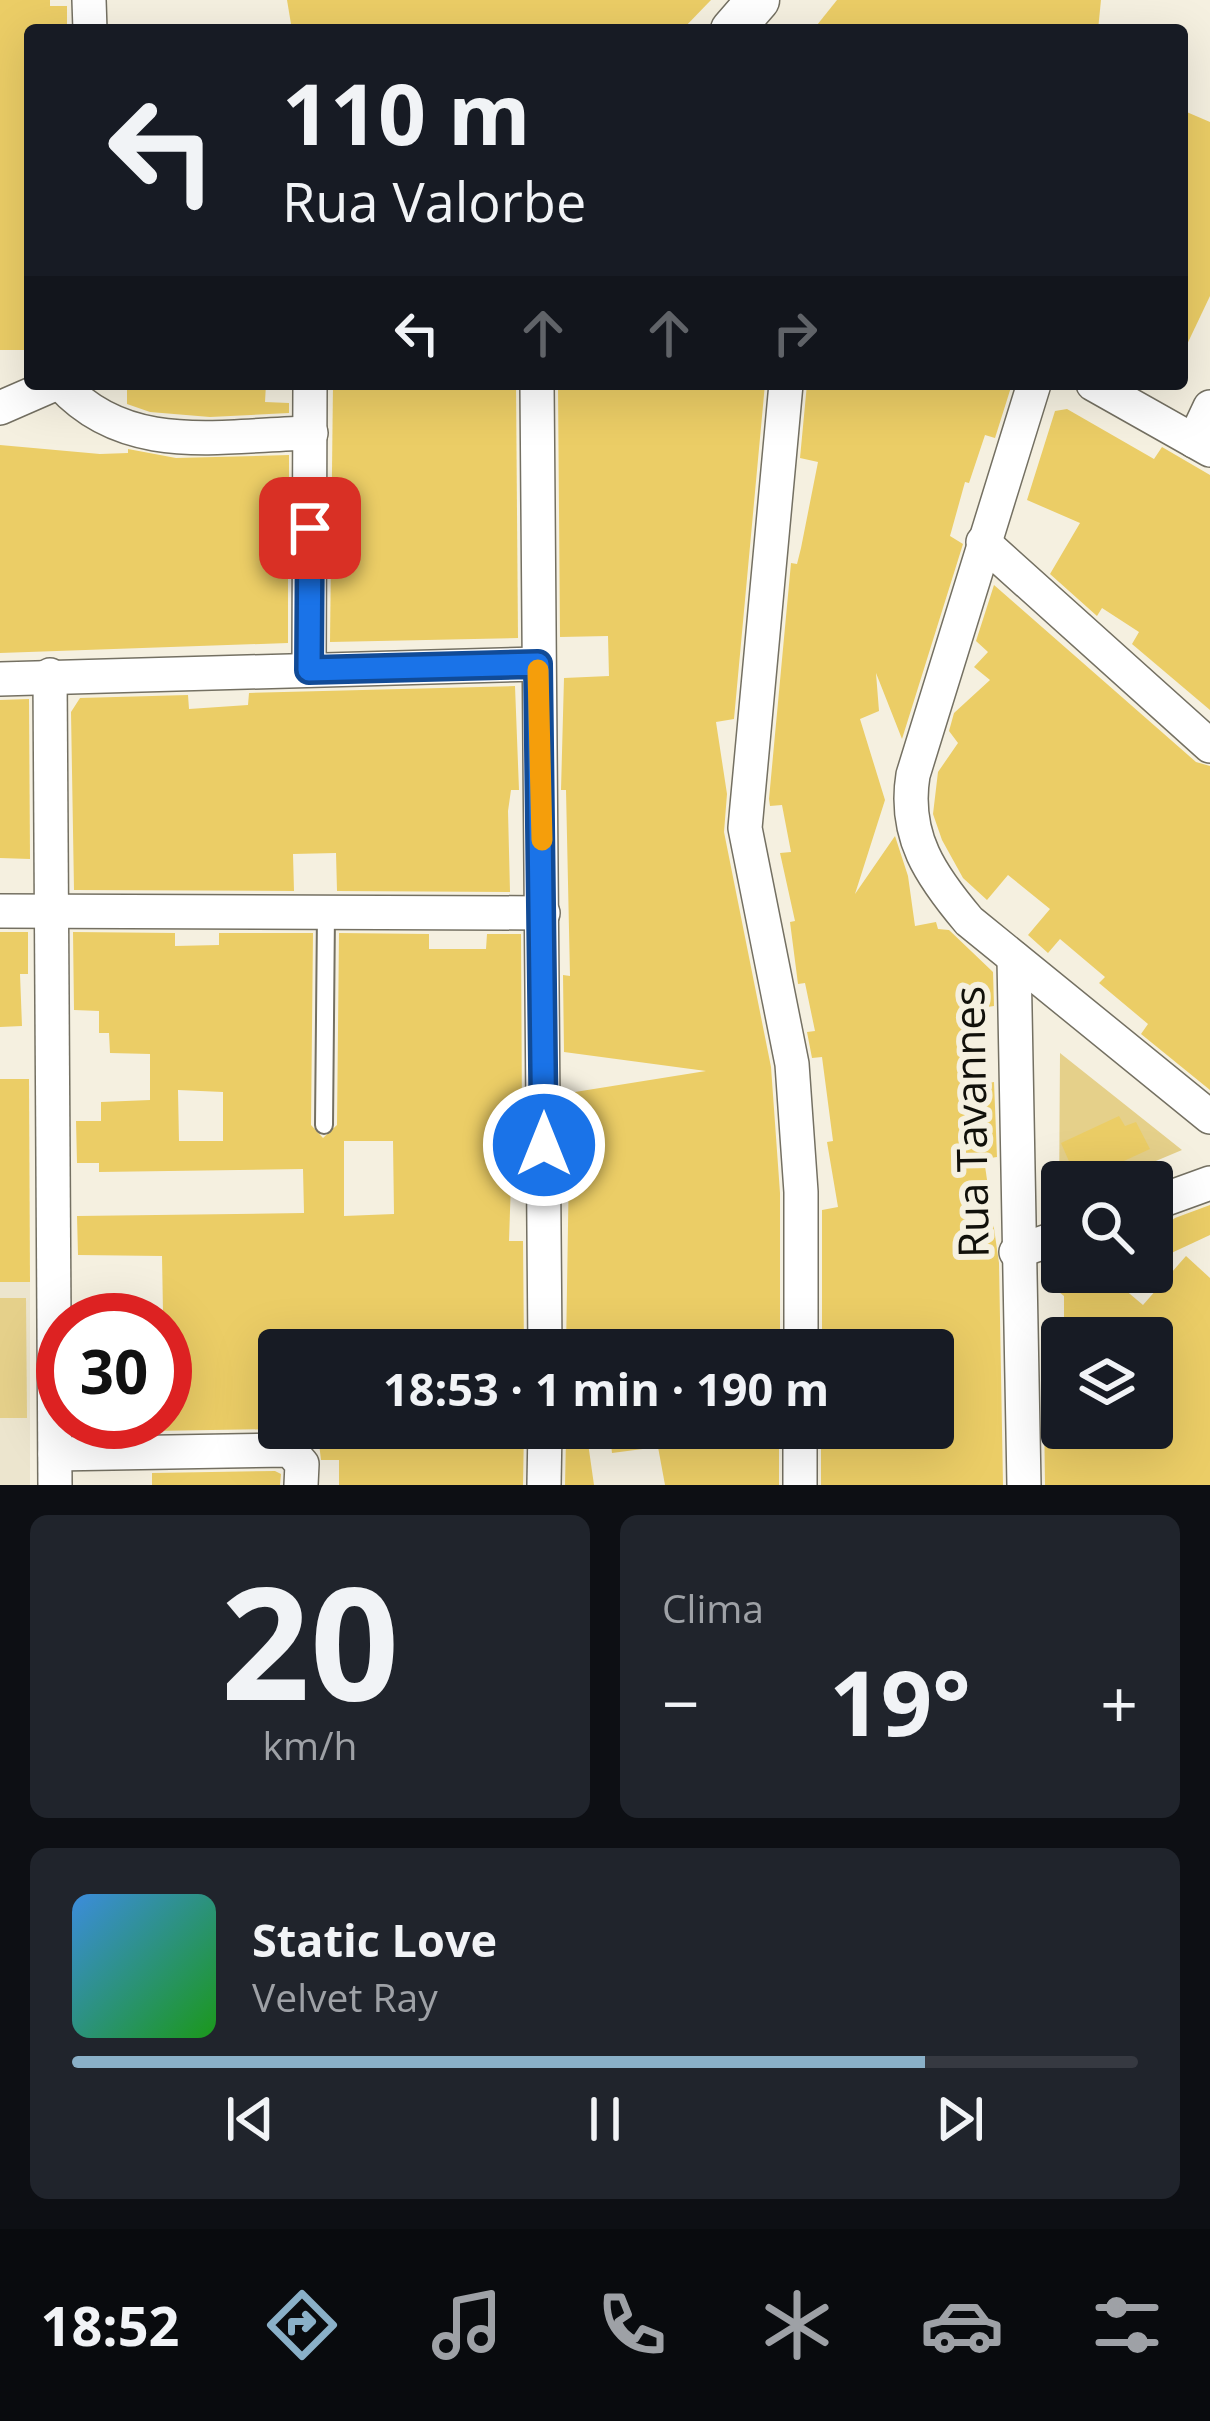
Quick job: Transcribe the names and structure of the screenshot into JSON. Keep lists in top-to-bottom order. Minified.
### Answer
{"streets":{"street":["Rua Tavannes"]},"page":{"turn":["110 m","Rua Valorbe"],"limit":"30","trip":"18:53 · 1 min · 190 m","tile":[["20","km/h"],"Clima"],"heat":["−","19°","+"],"song":["Static Love","Velvet Ray"],"tabs":"18:52"}}
